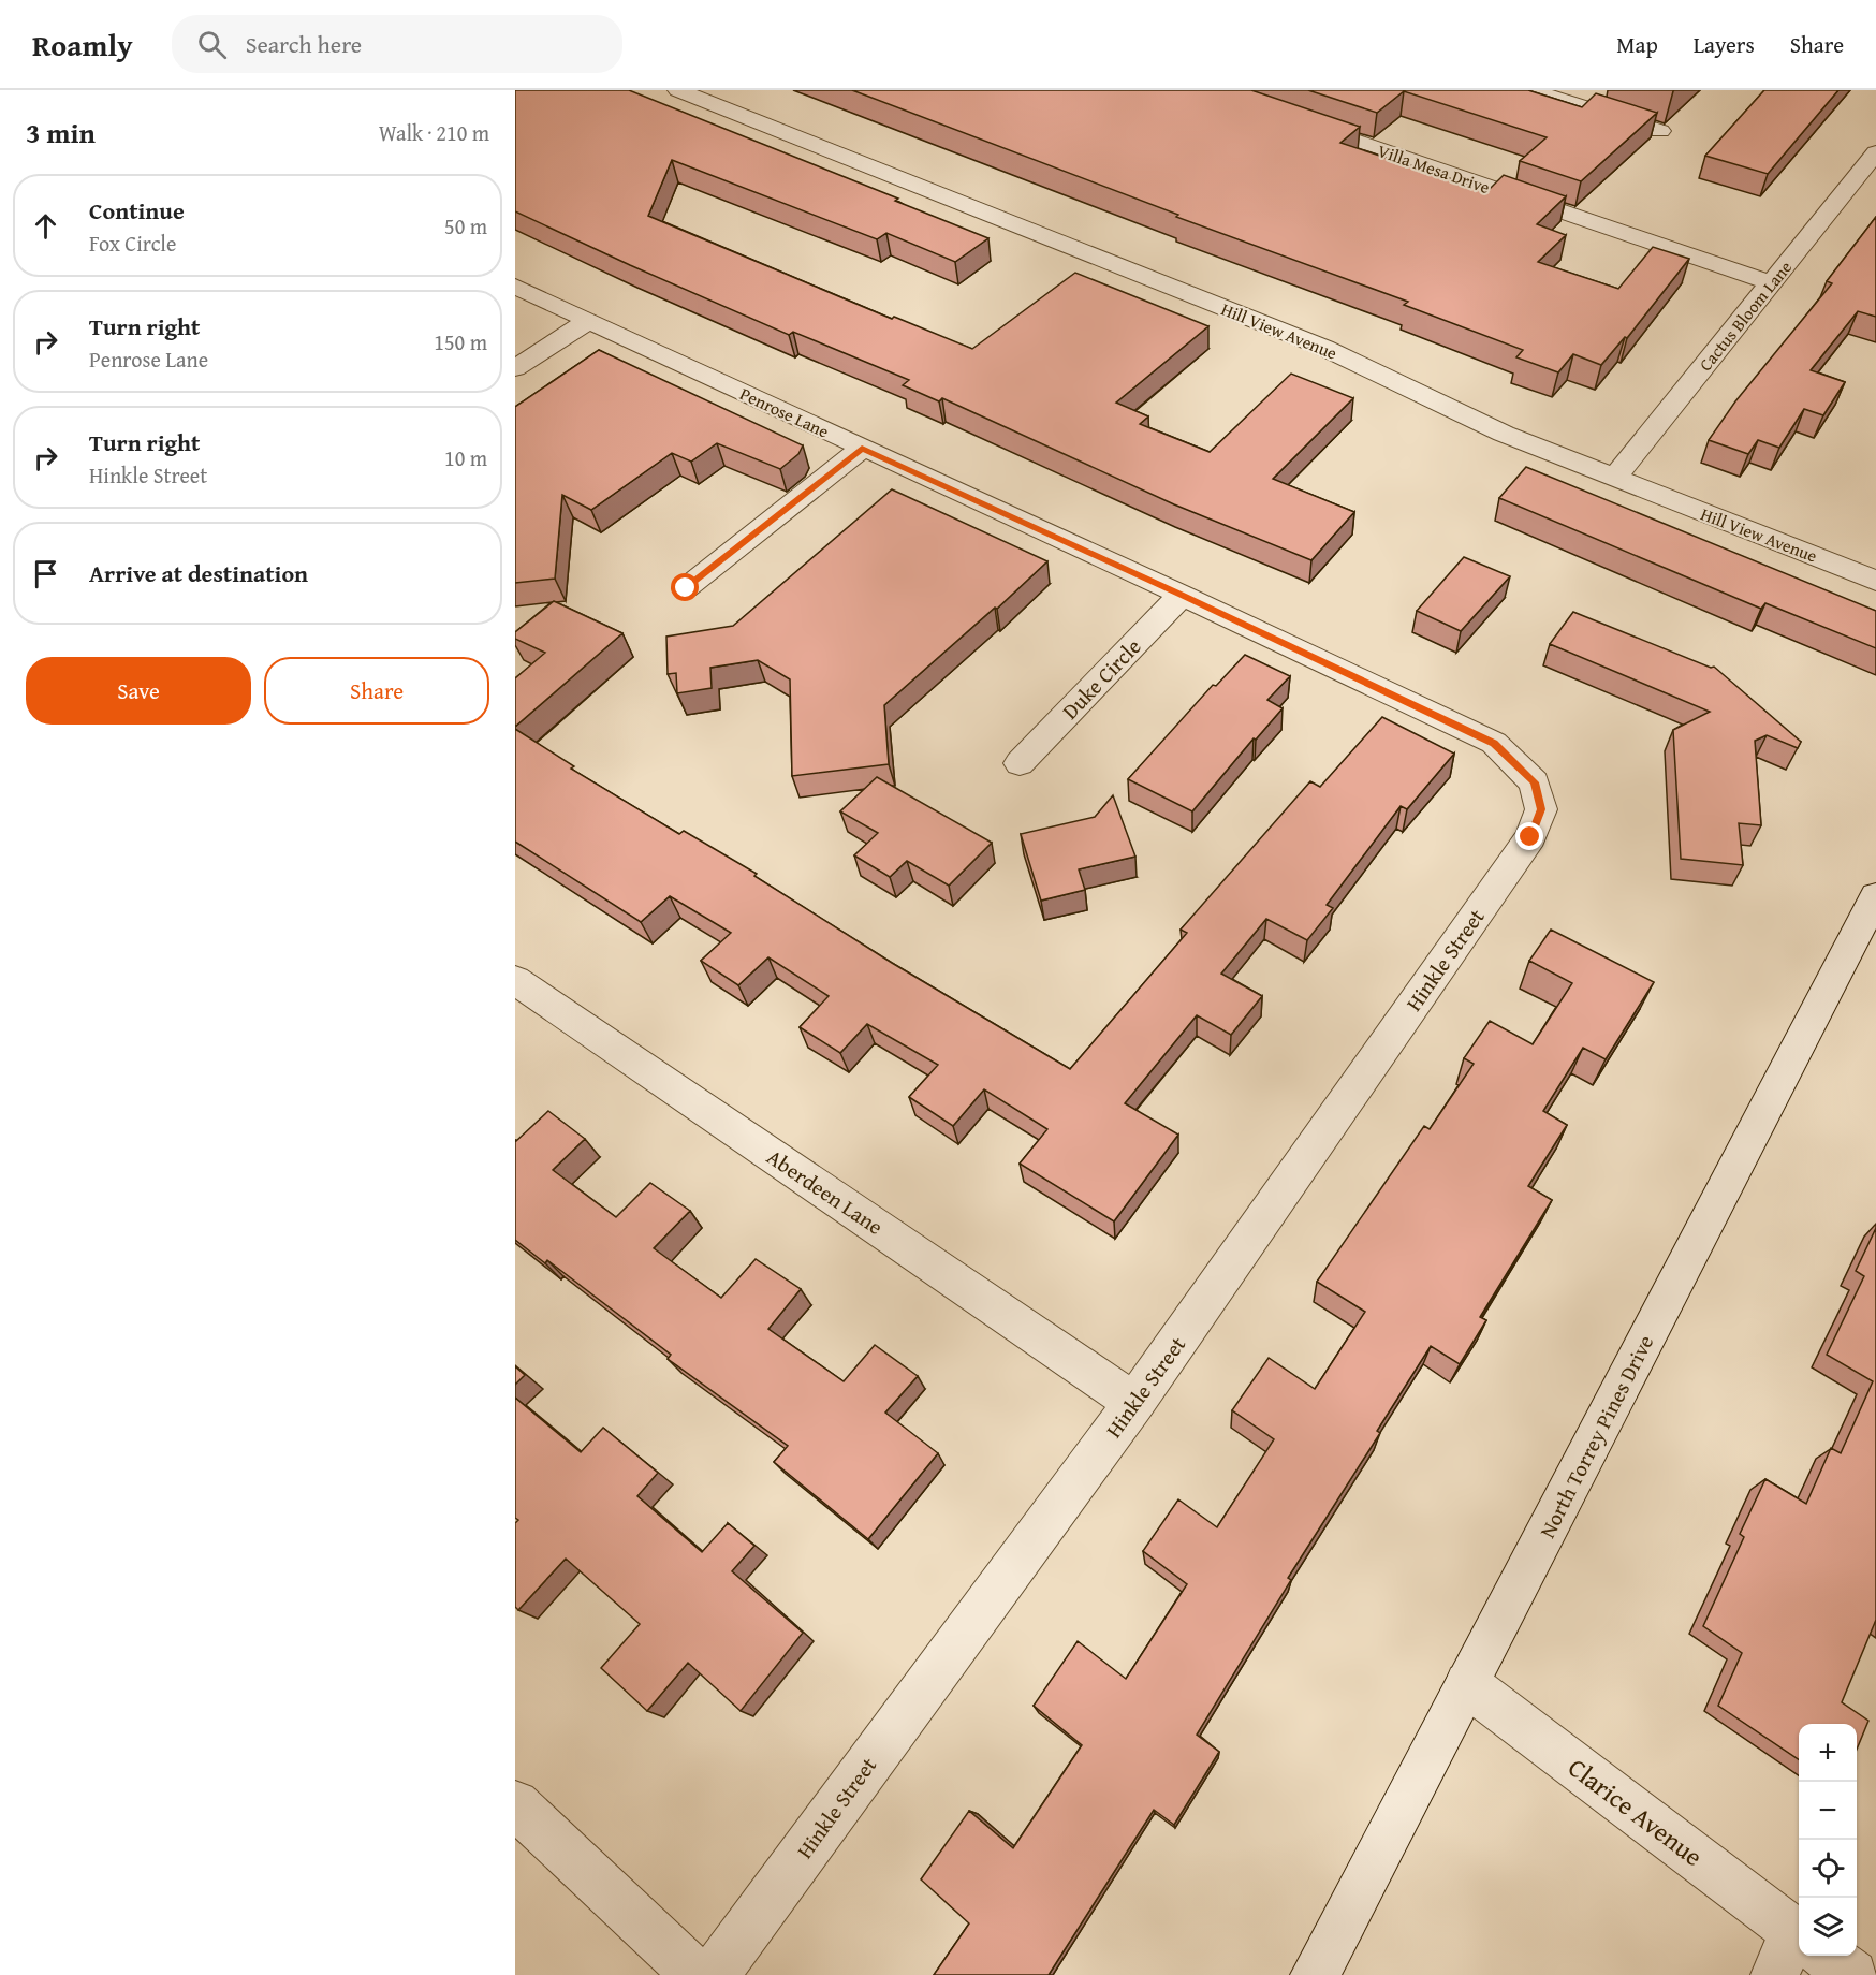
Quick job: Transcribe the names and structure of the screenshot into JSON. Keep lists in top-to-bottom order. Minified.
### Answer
{"streets":{"street":["Villa Mesa Drive","Cactus Bloom Lane","Hill View Avenue","Penrose Lane","Duke Circle","Hinkle Street","Aberdeen Lane","North Torrey Pines Drive","Clarice Avenue"]},"crossings":[["Villa Mesa Drive","Cactus Bloom Lane"],["Cactus Bloom Lane","Hill View Avenue"],["Penrose Lane","Duke Circle"],["Penrose Lane","Hinkle Street"],["Hinkle Street","Aberdeen Lane"],["North Torrey Pines Drive","Clarice Avenue"]],"page":{"header":"Roamly","search":"Search here","nav":["Map","Layers","Share"],"heading":["3 min","Walk · 210 m"],"list":[["Continue","Fox Circle","50 m"],["Turn right","Penrose Lane","150 m"],["Turn right","Hinkle Street","10 m"],"Arrive at destination"],"buttons":["Save","Share"],"map_buttons":["+","−"]}}
